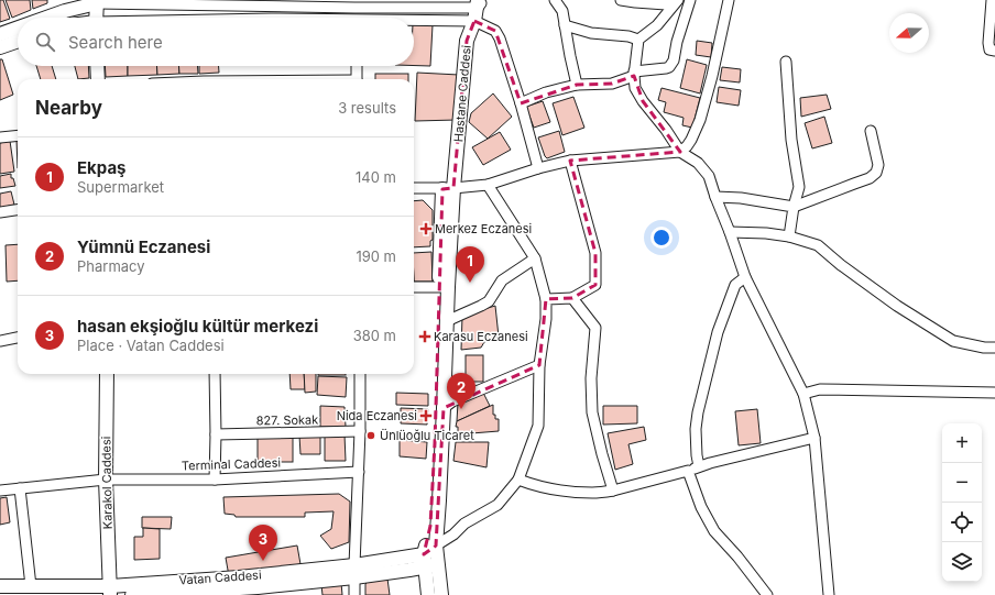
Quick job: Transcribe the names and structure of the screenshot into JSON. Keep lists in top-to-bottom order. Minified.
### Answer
{"streets":{"main road":["Hastane Caddesi","Karakol Caddesi","Vatan Caddesi"],"street":["827. Sokak","Terminal Caddesi"]},"crossings":[["Terminal Caddesi","Karakol Caddesi"],["Karakol Caddesi","Vatan Caddesi"]],"places":{"health":["Merkez Eczanesi","Karasu Eczanesi","Nida Eczanesi"],"other":["Ünlüoğlu Ticaret"]},"north":"left","page":{"search":"Search here","heading":["Nearby","3 results"],"list":[{"mark":"1","name":"Ekpaş","note":"Supermarket","value":"140 m"},{"mark":"2","name":"Yümnü Eczanesi","note":"Pharmacy","value":"190 m"},{"mark":"3","name":"hasan ekşioğlu kültür merkezi","note":"Place · Vatan Caddesi","value":"380 m"}],"pins":["1","2","3"],"map_buttons":["+","−"]}}
